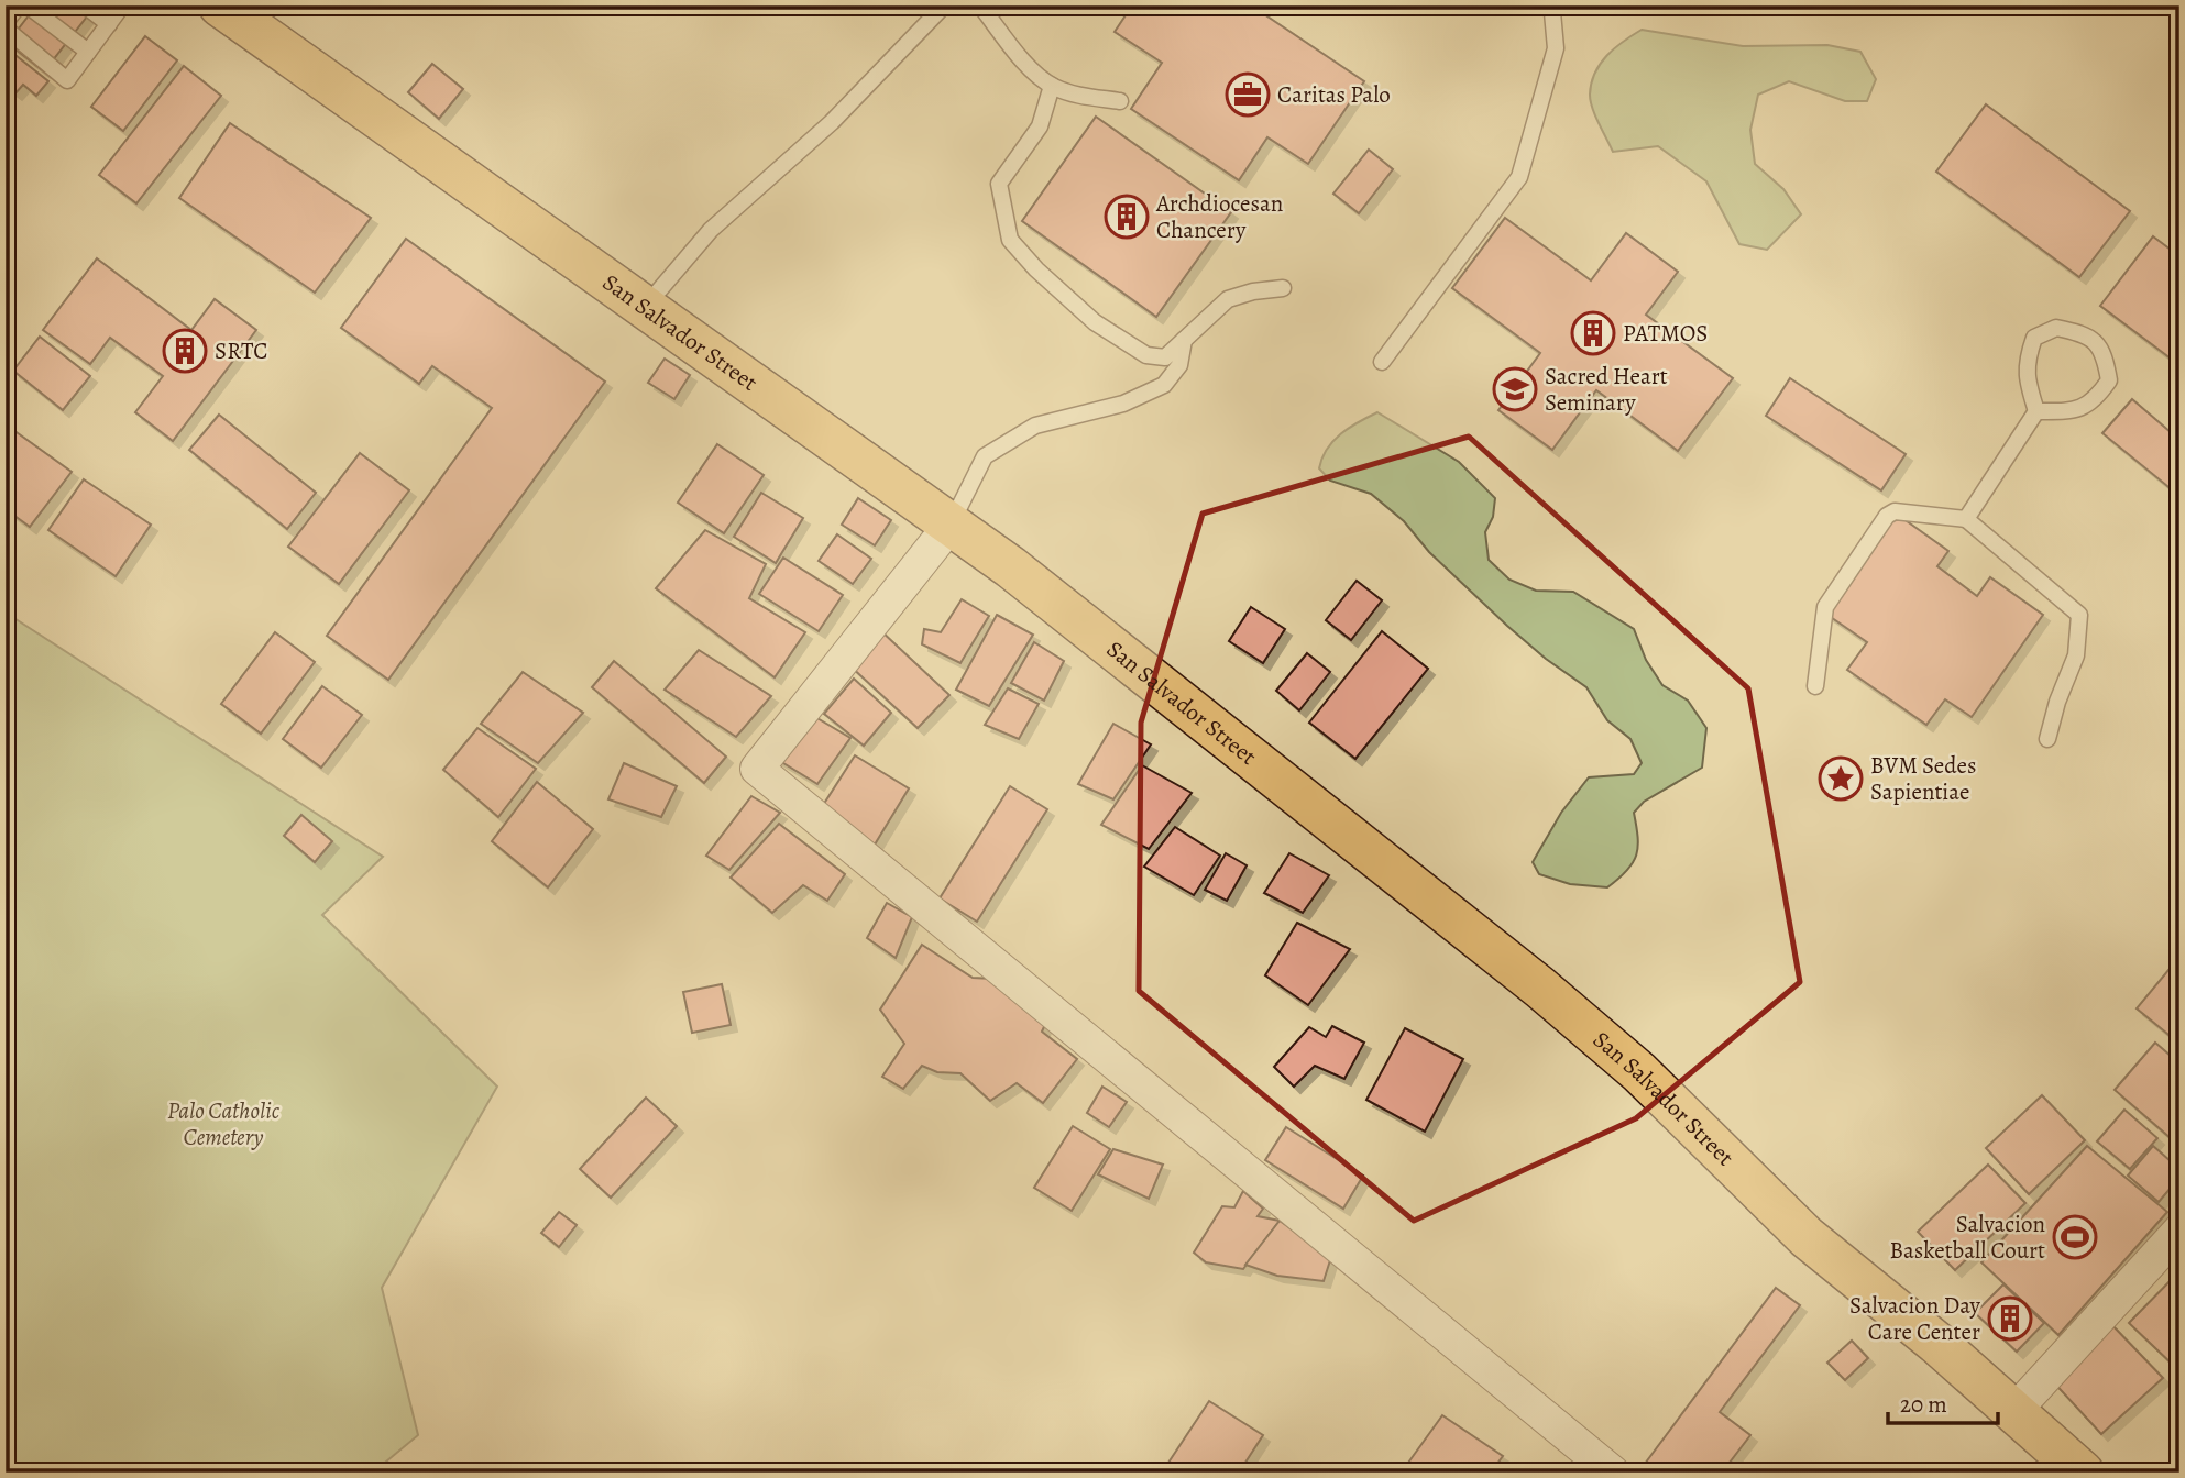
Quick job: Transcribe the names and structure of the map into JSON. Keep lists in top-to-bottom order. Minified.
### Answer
{"streets":{"highway":["San Salvador Street"]},"parks":["Palo Catholic Cemetery"],"places":{"office":["Caritas Palo"],"building":["Archdiocesan Chancery","PATMOS","SRTC","Salvacion Day Care Center"],"school or university":["Sacred Heart Seminary"],"place":["BVM Sedes Sapientiae"],"sports":["Salvacion Basketball Court"]},"scale_bar":"20 m"}
